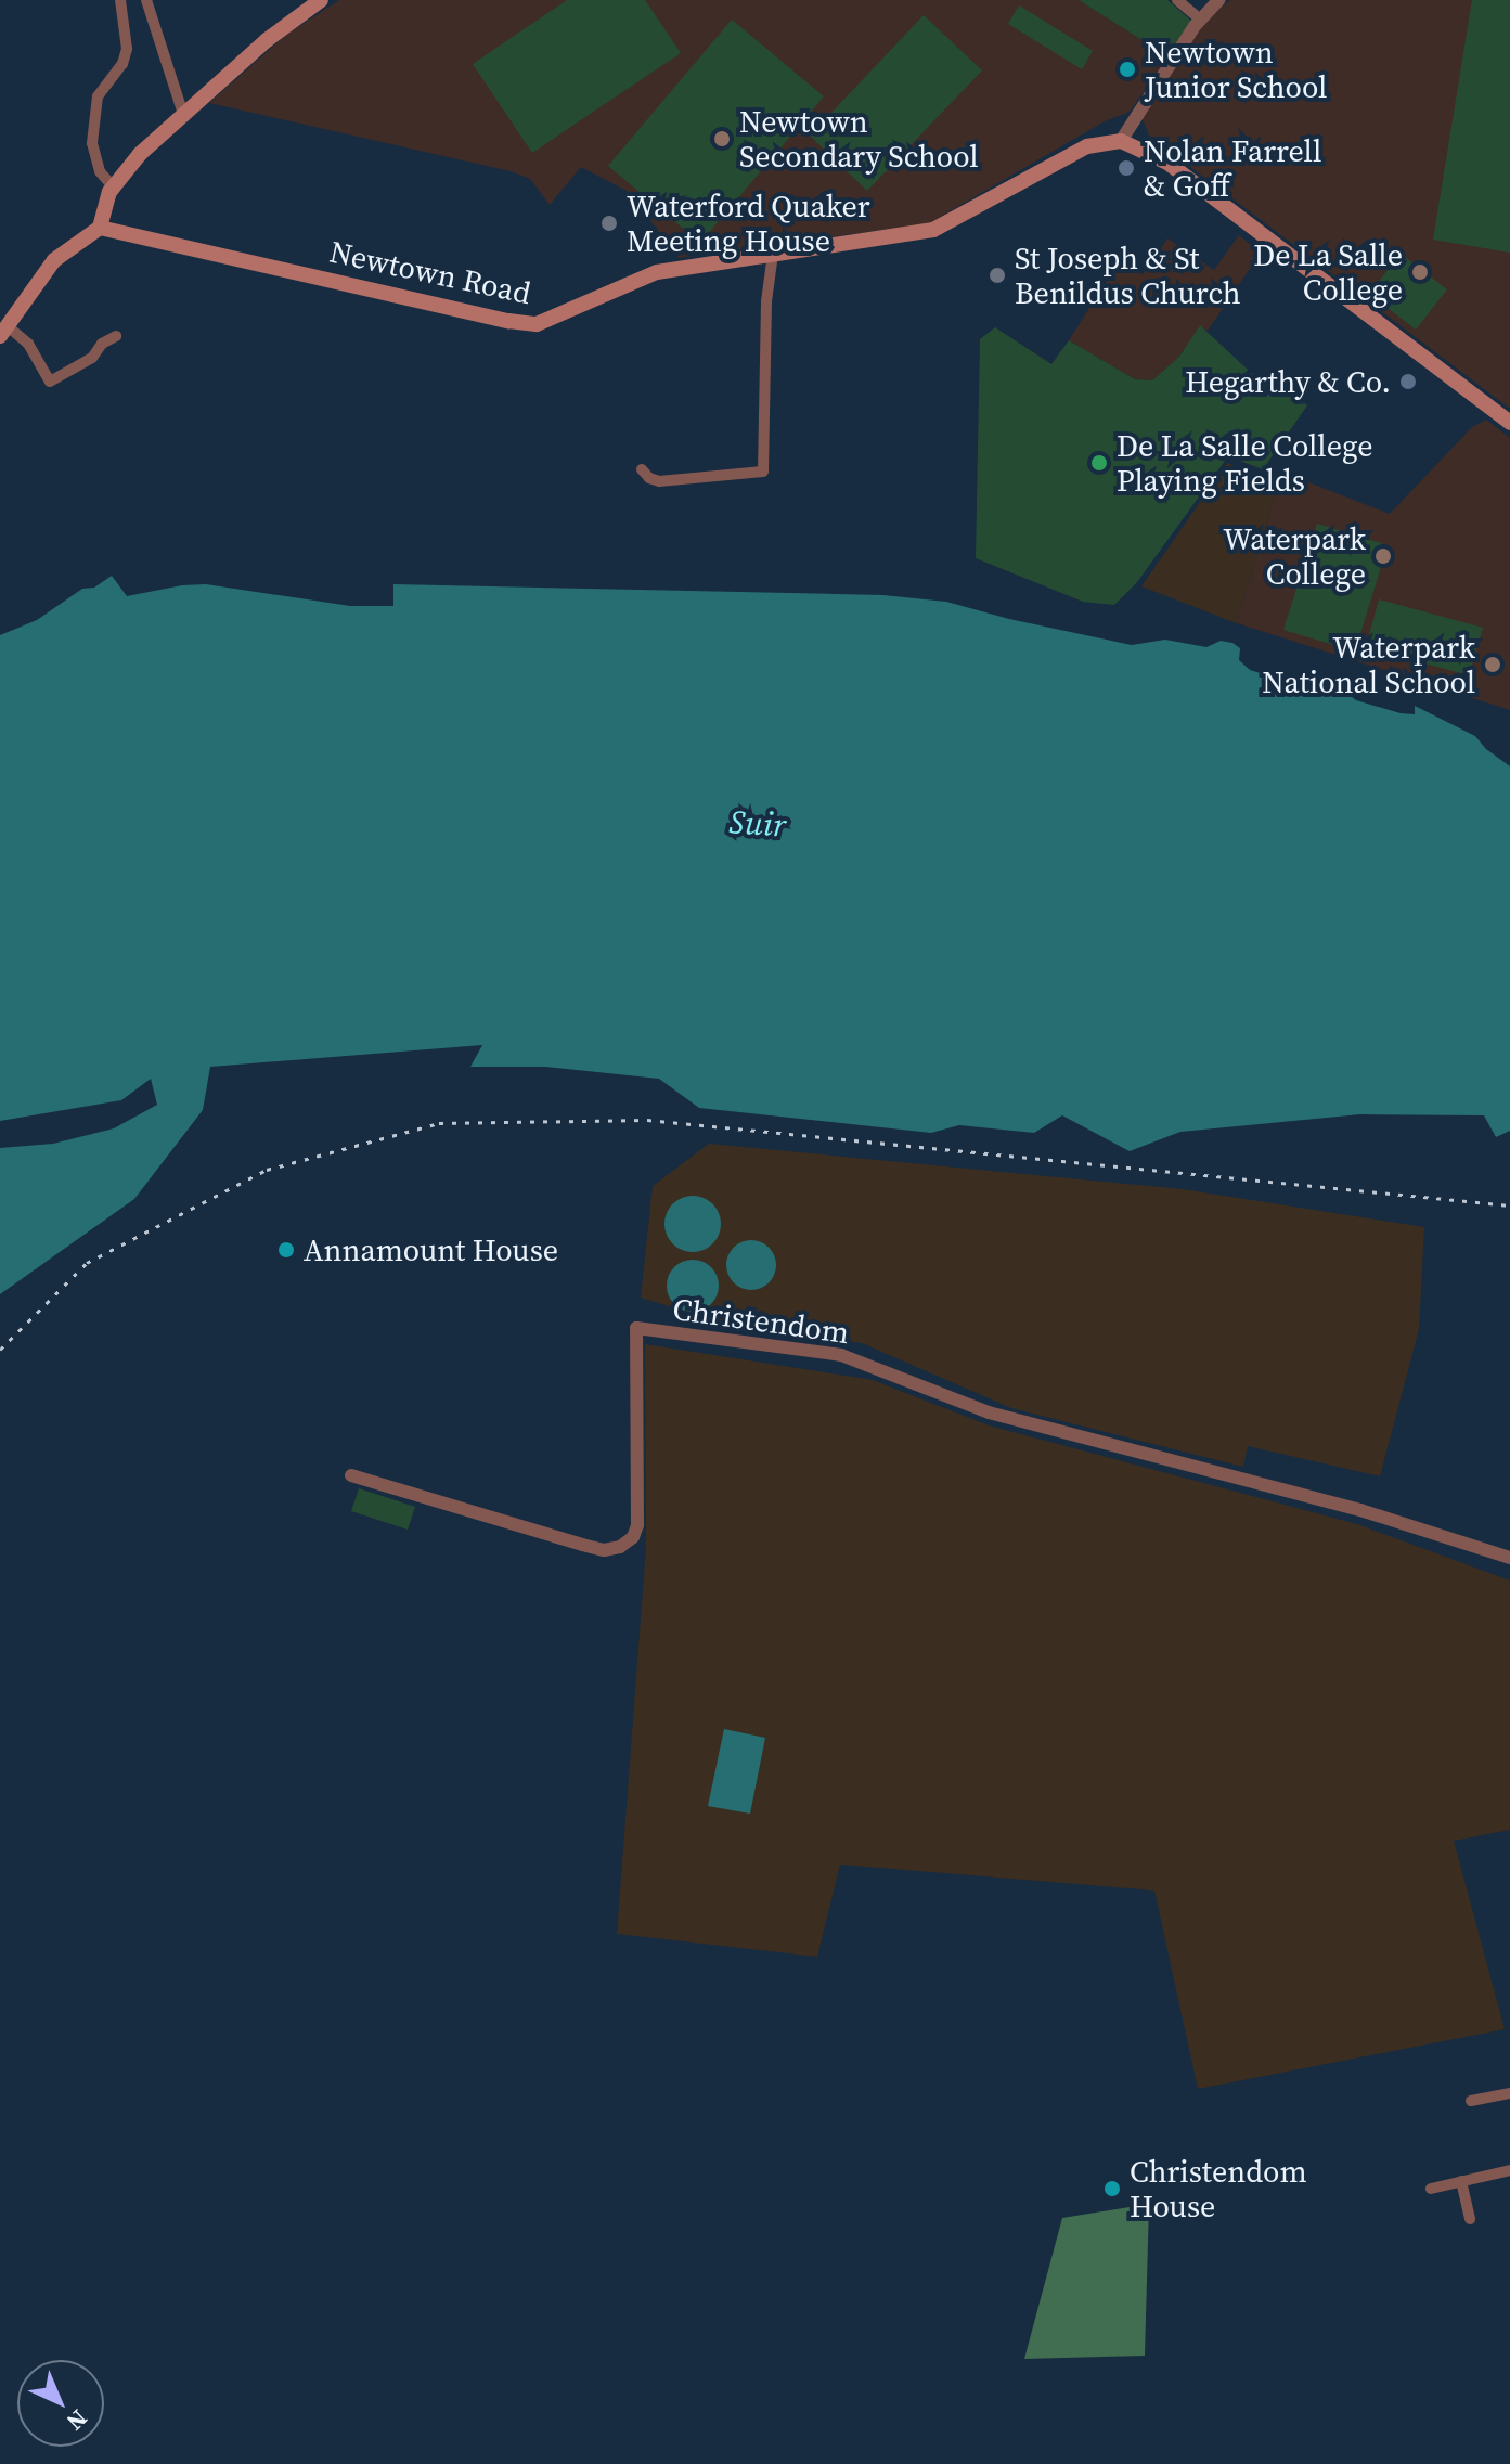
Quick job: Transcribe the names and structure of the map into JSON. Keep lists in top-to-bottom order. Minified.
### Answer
{"streets":{"main road":["Newtown Road"],"street":["Christendom"]},"water":["Suir"],"places":["Newtown Junior School","Newtown Secondary School","Nolan Farrell & Goff","Waterford Quaker Meeting House","De La Salle College","St Joseph & St Benildus Church","Hegarthy & Co.","De La Salle College Playing Fields","Waterpark College","Waterpark National School","Annamount House","Christendom House"],"north":"bottom right"}
